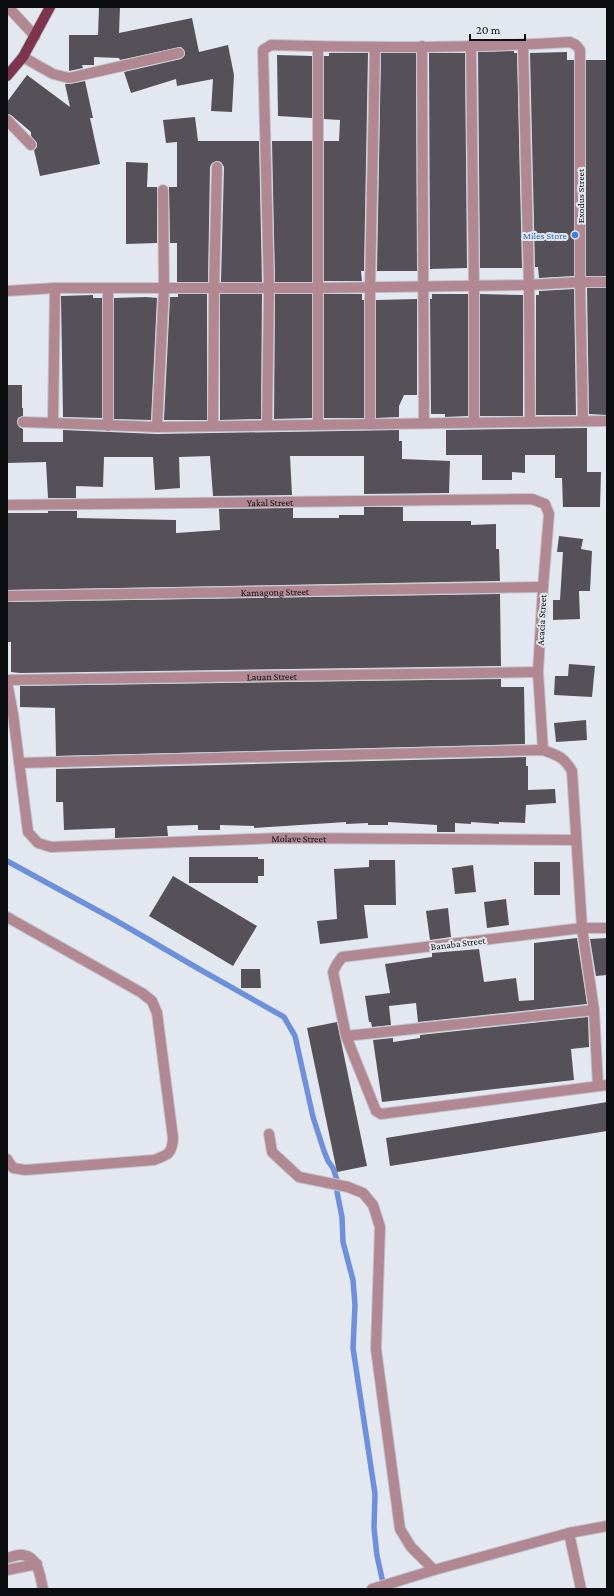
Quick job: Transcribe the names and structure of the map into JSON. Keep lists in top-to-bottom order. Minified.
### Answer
{"streets":{"street":["Exodus Street","Yakal Street","Kamagong Street","Acacia Street","Lauan Street","Molave Street","Banaba Street"]},"crossings":[["Yakal Street","Acacia Street"],["Kamagong Street","Acacia Street"],["Acacia Street","Lauan Street"]],"places":["Miles Store"],"scale_bar":"20 m"}
